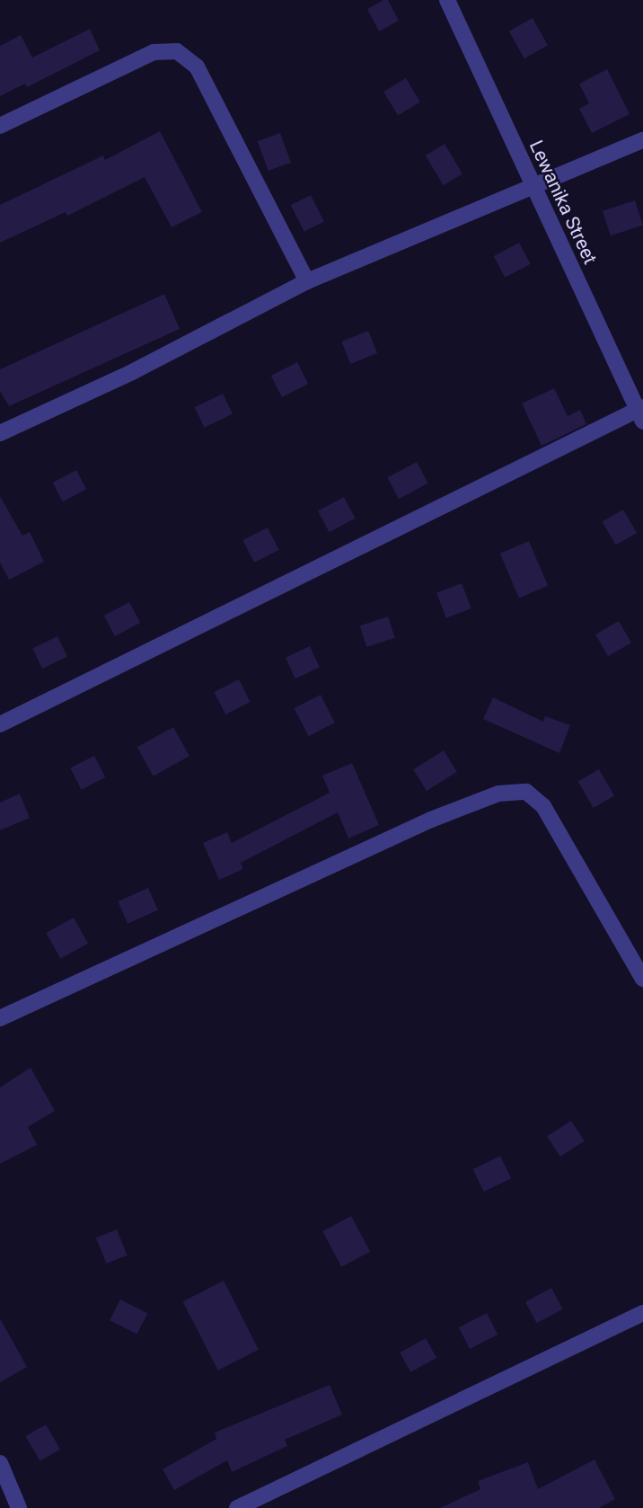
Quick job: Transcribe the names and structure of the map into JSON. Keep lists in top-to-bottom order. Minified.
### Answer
{"streets":{"street":["Lewanika Street"]}}
